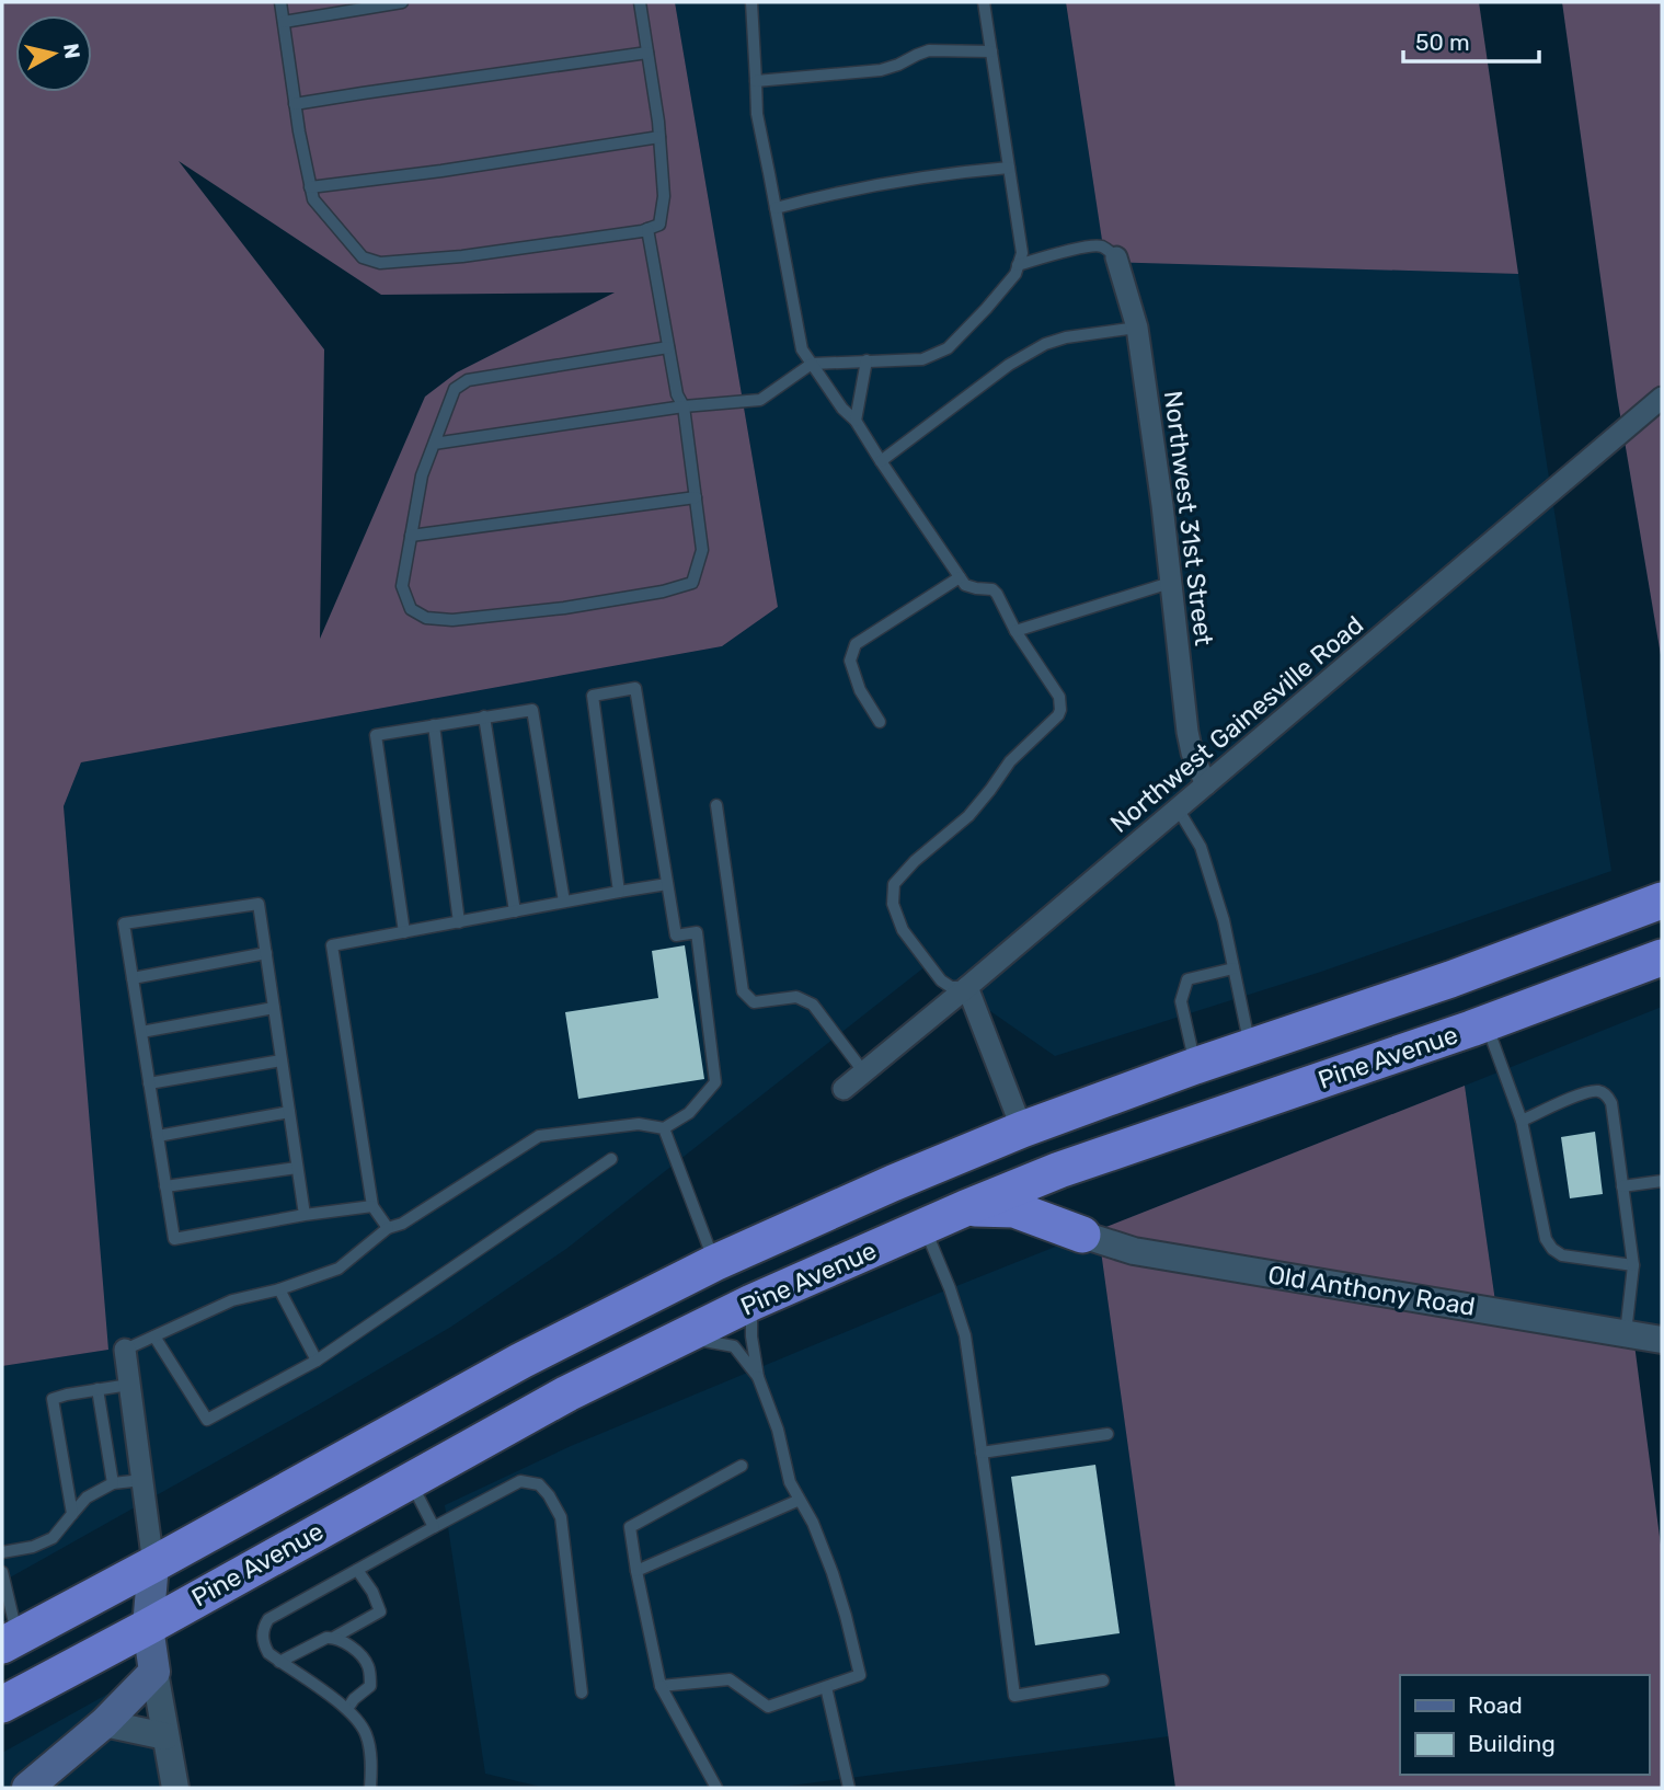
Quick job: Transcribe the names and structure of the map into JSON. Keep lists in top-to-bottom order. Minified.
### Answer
{"streets":{"highway":["Pine Avenue"],"street":["Northwest 31st Street","Northwest Gainesville Road","Old Anthony Road"]},"crossings":[["Northwest 31st Street","Northwest Gainesville Road"]],"legend":["Road","Building"],"scale_bar":"50 m","north":"right"}
